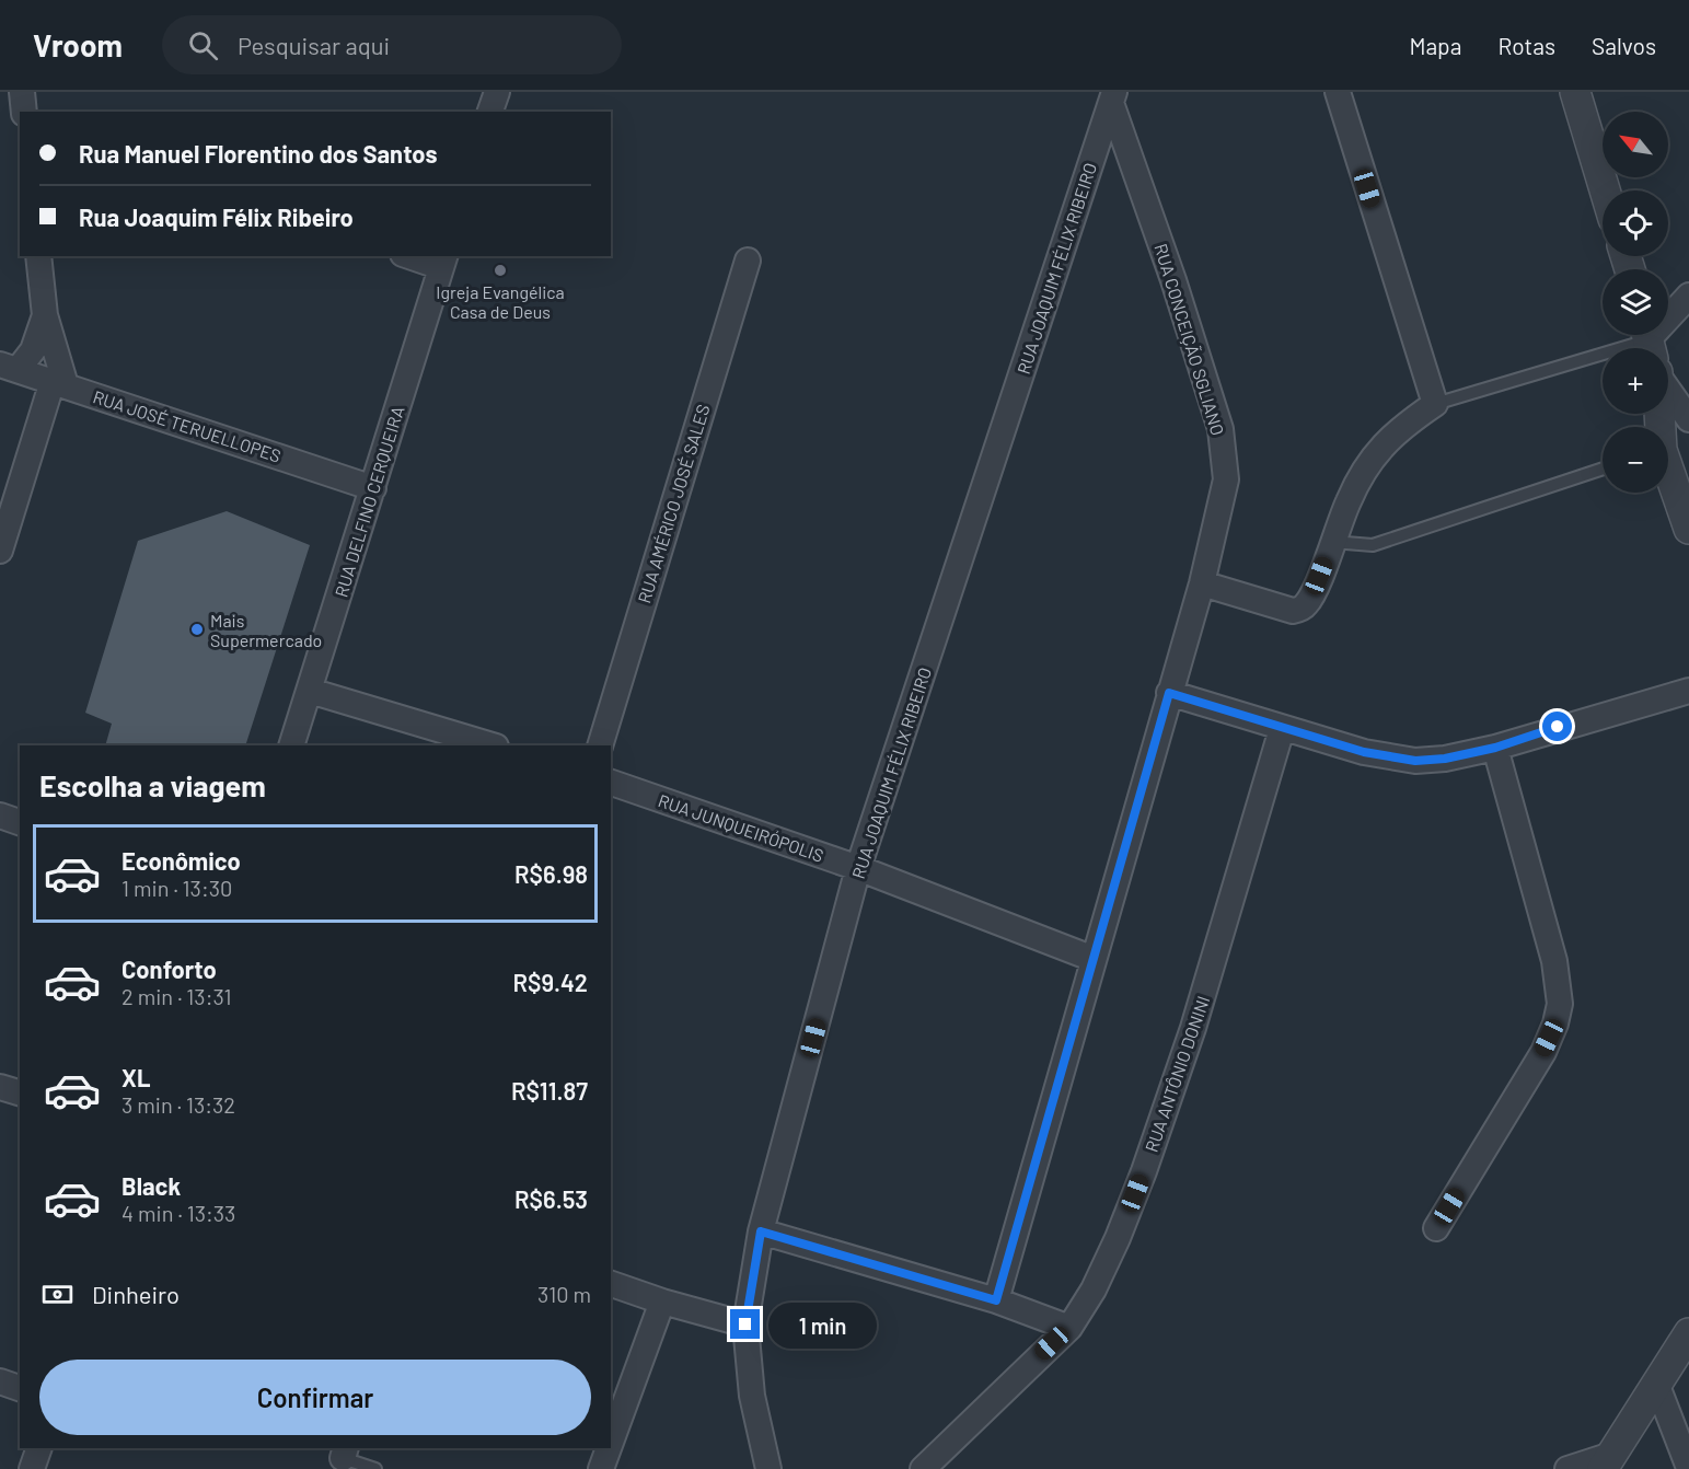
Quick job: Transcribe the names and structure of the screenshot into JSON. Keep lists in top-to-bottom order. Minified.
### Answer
{"streets":{"street":["RUA JOAQUIM FÉLIX RIBEIRO","RUA CONCEIÇÃO SGLIANO","RUA JOSÉ TERUELLOPES","RUA DELFINO CERQUEIRA","RUA AMÉRICO JOSÉ SALES","RUA JUNQUEIRÓPOLIS","RUA ANTÔNIO DONINI"]},"crossings":[["RUA JOAQUIM FÉLIX RIBEIRO","RUA CONCEIÇÃO SGLIANO"],["RUA JOAQUIM FÉLIX RIBEIRO","RUA JUNQUEIRÓPOLIS"],["RUA CONCEIÇÃO SGLIANO","RUA JUNQUEIRÓPOLIS"],["RUA JOSÉ TERUELLOPES","RUA DELFINO CERQUEIRA"]],"places":["Igreja Evangélica Casa de Deus","Mais Supermercado"],"north":"top left","page":{"header":"Vroom","search":"Pesquisar aqui","nav":["Mapa","Rotas","Salvos"],"map_buttons":["+","−"],"banner":["Rua Manuel Florentino dos Santos","Rua Joaquim Félix Ribeiro"],"heading":"Escolha a viagem","list":[{"name":"Econômico","note":"1 min · 13:30","value":"R$6.98"},{"name":"Conforto","note":"2 min · 13:31","value":"R$9.42"},{"name":"XL","note":"3 min · 13:32","value":"R$11.87"},{"name":"Black","note":"4 min · 13:33","value":"R$6.53"}],"pay":["Dinheiro","310 m"],"bubble":"1 min","buttons":"Confirmar"}}
